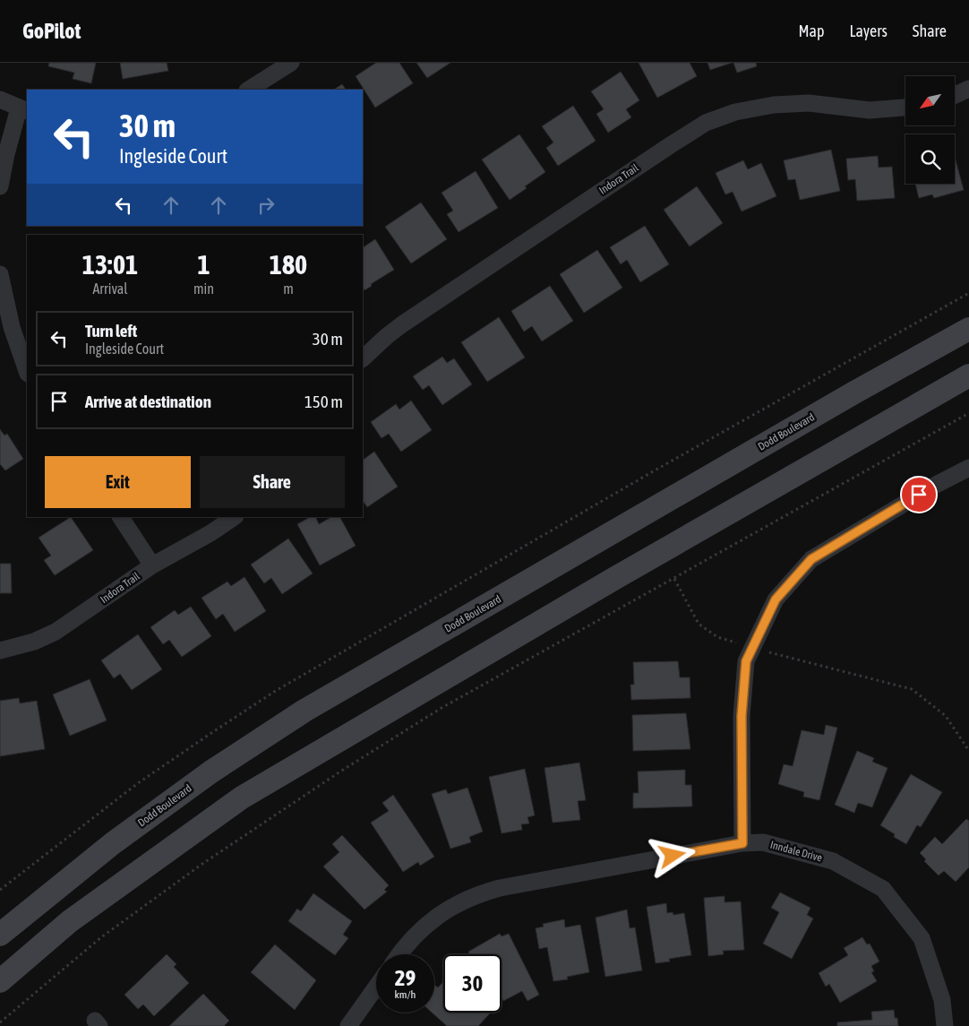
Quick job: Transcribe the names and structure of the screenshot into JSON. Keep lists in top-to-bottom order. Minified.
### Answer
{"streets":{"main road":["Dodd Boulevard"],"street":["Indora Trail","Inndale Drive"]},"north":"bottom left","page":{"header":"GoPilot","nav":["Map","Layers","Share"],"turn":["30 m","Ingleside Court"],"eta":["13:01","Arrival","1","min","180","m"],"list":[{"name":"Turn left","note":"Ingleside Court","value":"30 m"},{"name":"Arrive at destination","value":"150 m"}],"buttons":["Exit","Share"],"speed":"29 km/h","limit":"30"}}
